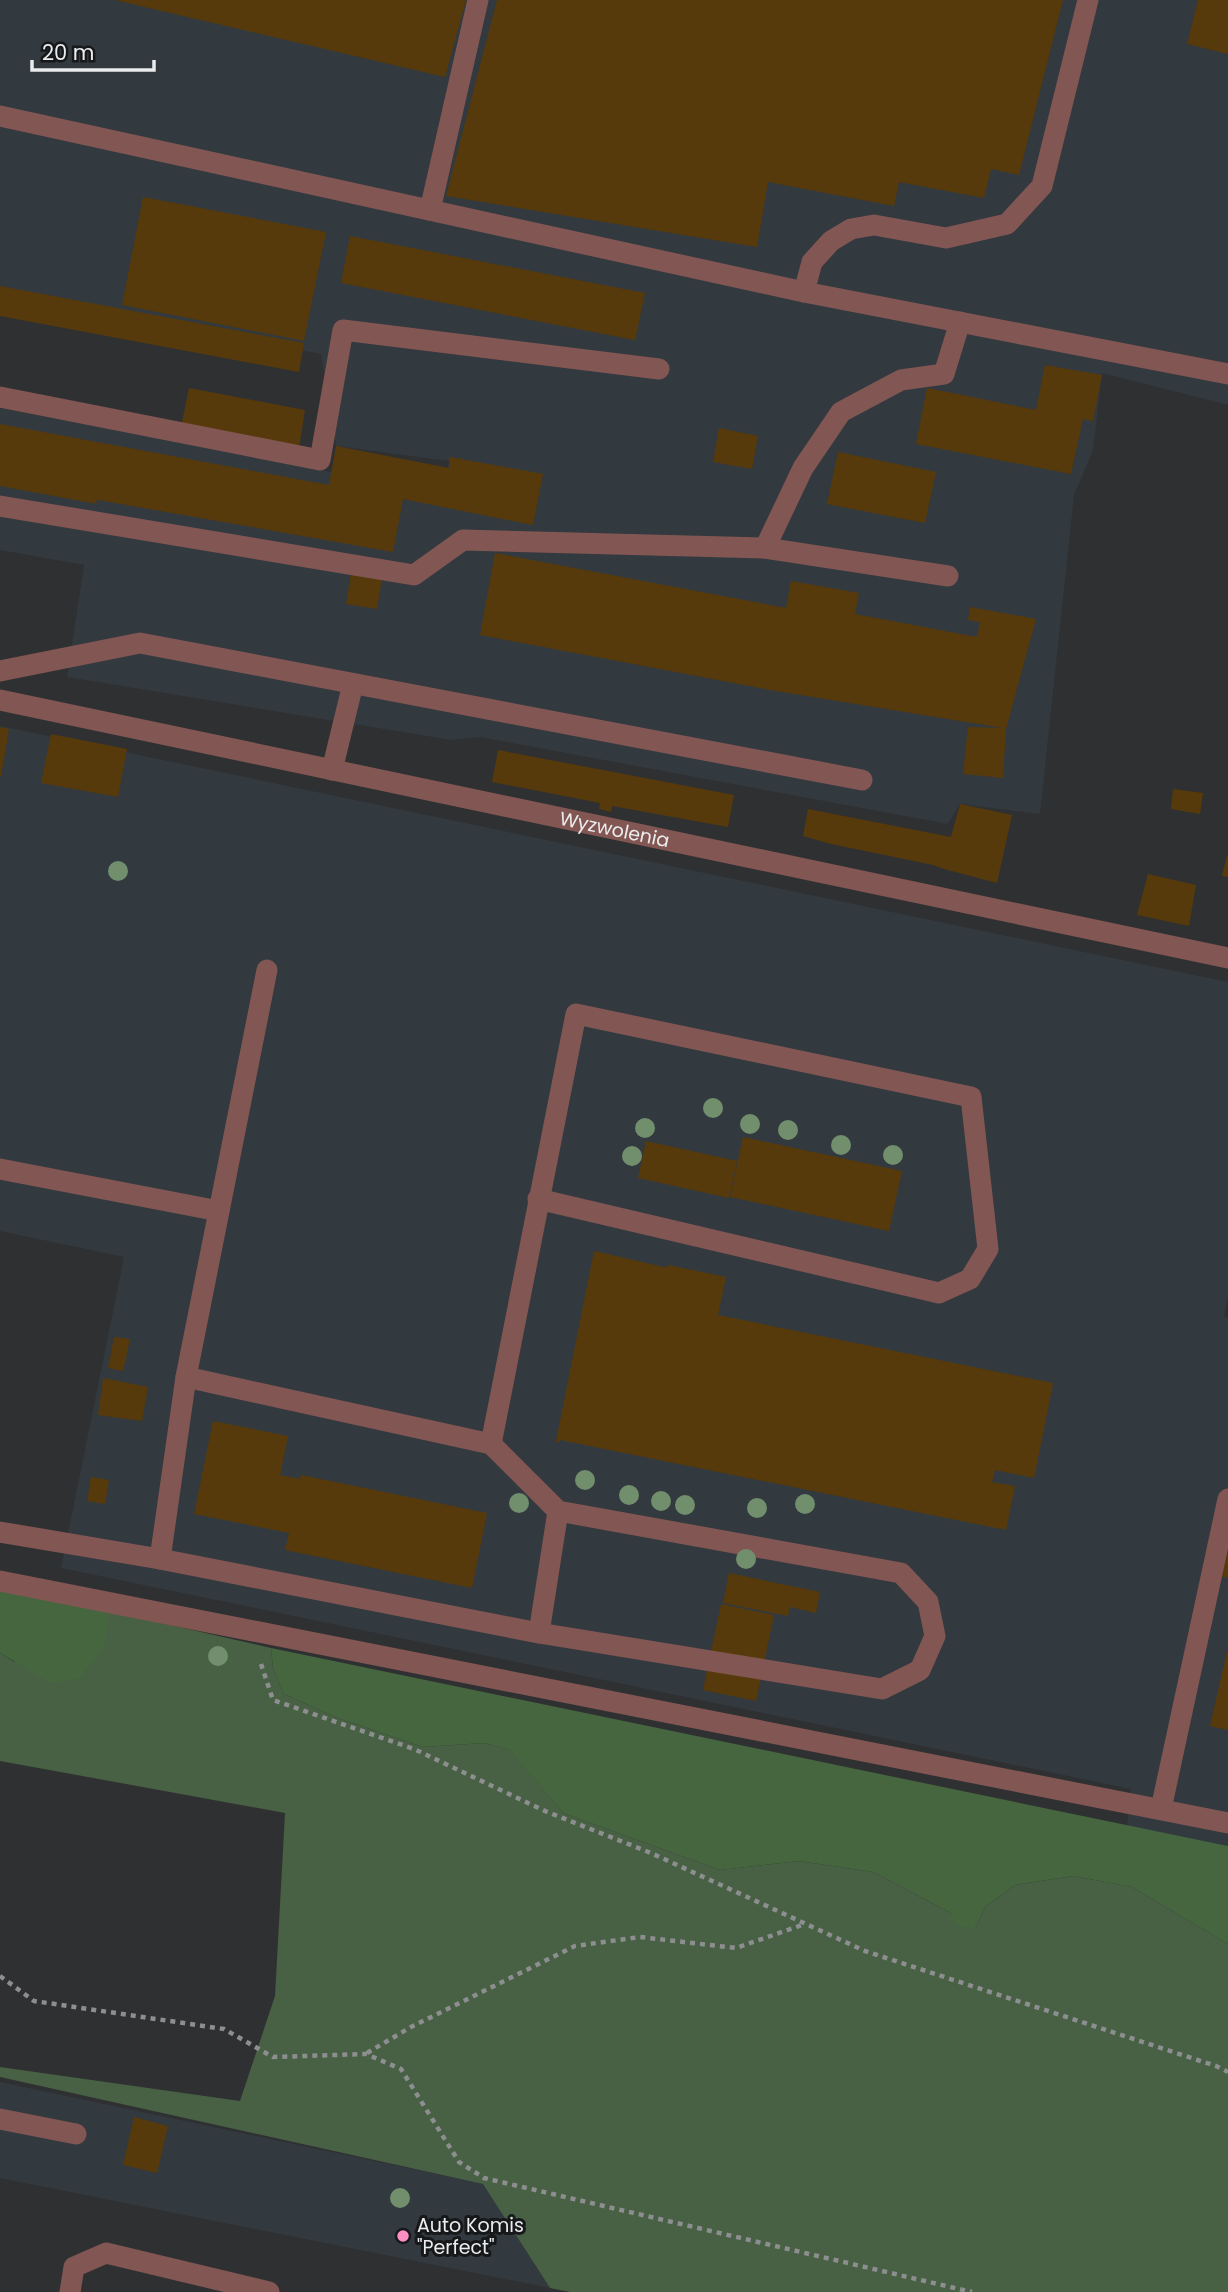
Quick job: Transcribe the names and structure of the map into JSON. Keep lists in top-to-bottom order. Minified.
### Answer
{"streets":{"street":["Wyzwolenia"]},"places":["Auto Komis \"Perfect\""],"scale_bar":"20 m"}
